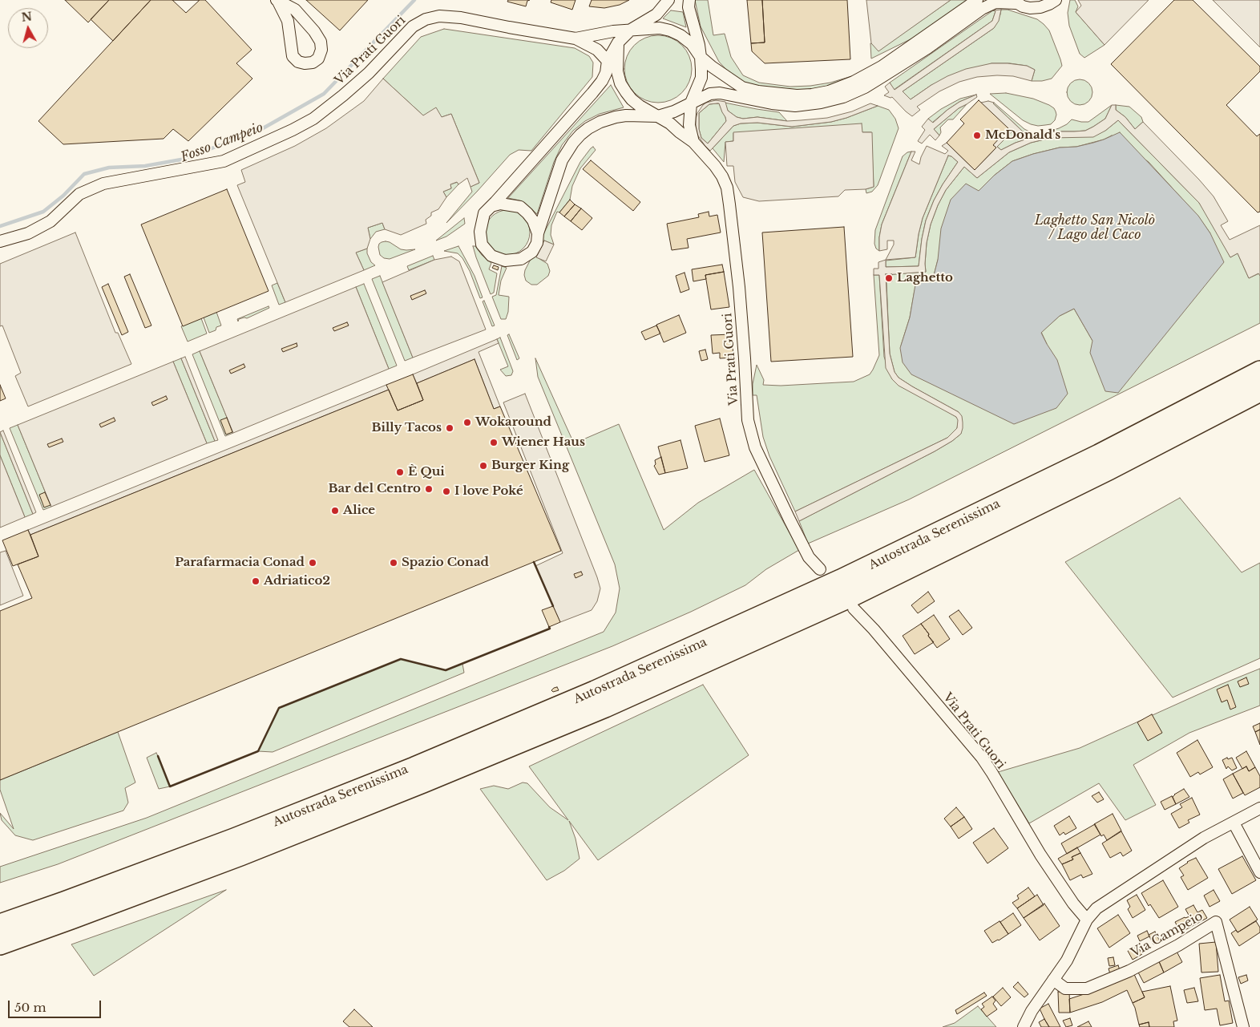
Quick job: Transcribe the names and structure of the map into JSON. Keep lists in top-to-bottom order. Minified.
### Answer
{"streets":{"highway":["Autostrada Serenissima"],"street":["Via Prati Guori","Via Campeio"]},"water":["Fosso Campeio","Laghetto San Nicolò / Lago del Caco"],"places":["McDonald's","Laghetto","Wokaround","Billy Tacos","Wiener Haus","Burger King","È Qui","Bar del Centro","I love Poké","Alice","Parafarmacia Conad","Spazio Conad","Adriatico2"],"scale_bar":"50 m","north":"top"}
